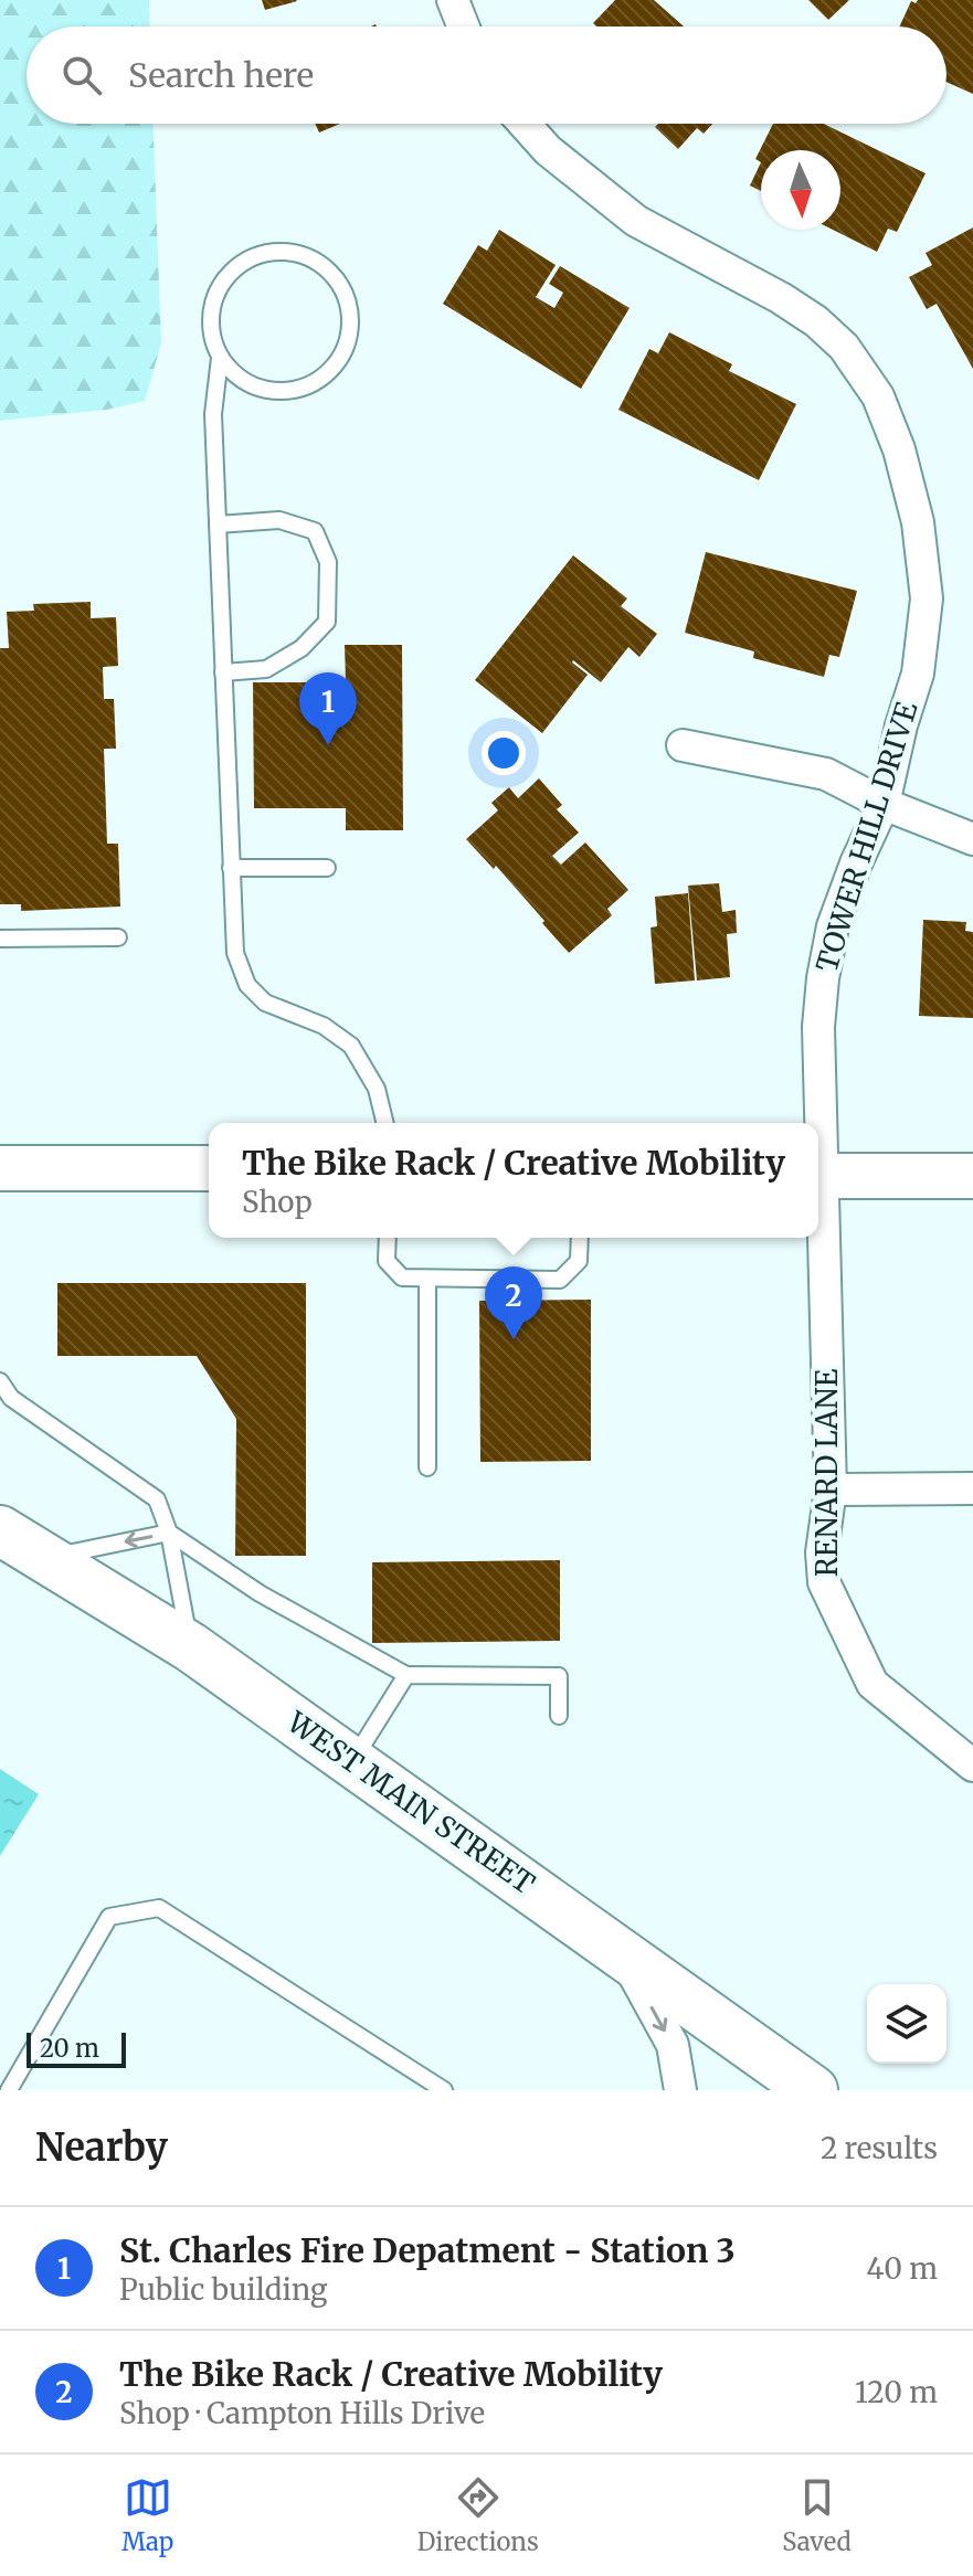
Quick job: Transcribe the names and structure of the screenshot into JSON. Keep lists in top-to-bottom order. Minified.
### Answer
{"streets":{"main road":["WEST MAIN STREET"],"street":["TOWER HILL DRIVE","RENARD LANE"]},"scale_bar":"20 m","north":"bottom","page":{"search":"Search here","pins":["1","2"],"popup":["The Bike Rack / Creative Mobility","Shop"],"scale":"20 m","heading":["Nearby","2 results"],"list":[{"mark":"1","name":"St. Charles Fire Depatment - Station 3","note":"Public building","value":"40 m"},{"mark":"2","name":"The Bike Rack / Creative Mobility","note":"Shop · Campton Hills Drive","value":"120 m"}],"nav":["Map","Directions","Saved"]}}
